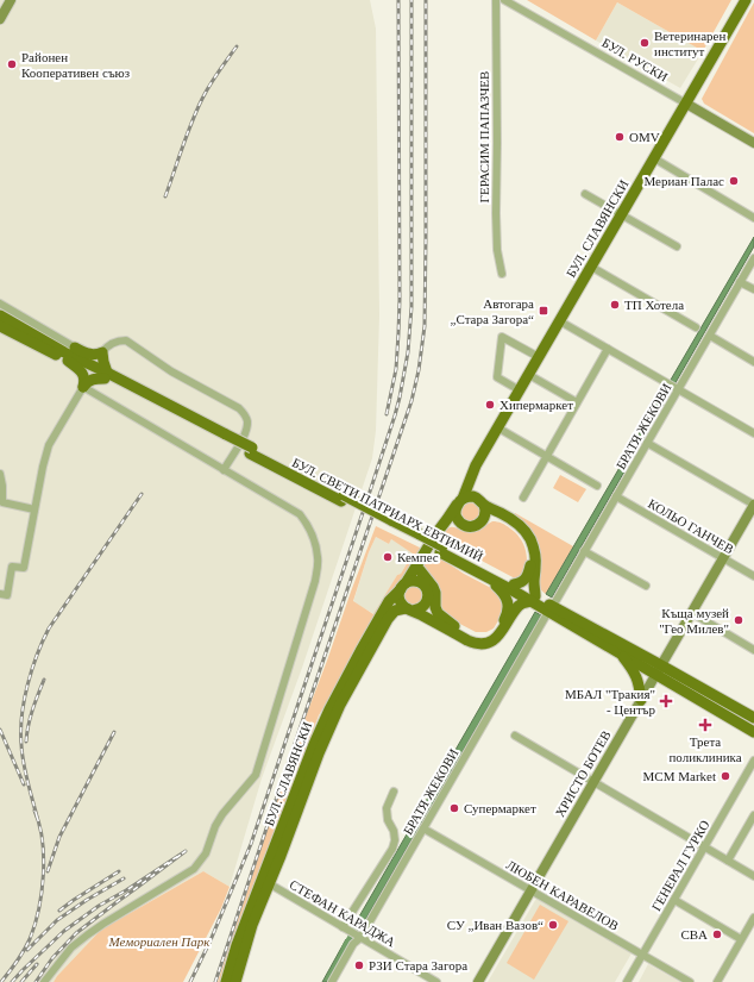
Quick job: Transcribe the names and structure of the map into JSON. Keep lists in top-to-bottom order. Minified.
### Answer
{"streets":{"main road":["БУЛ. СЛАВЯНСКИ","БУЛ. СВЕТИ ПАТРИАРХ ЕВТИМИЙ"],"street":["БУЛ. РУСКИ","ГЕРАСИМ ПАПАЗЧЕВ","БРАТЯ ЖЕКОВИ","КОЛЬО ГАНЧЕВ","ХРИСТО БОТЕВ","ГЕНЕРАЛ ГУРКО","ЛЮБЕН КАРАВЕЛОВ","СТЕФАН КАРАДЖА"]},"crossings":[["БУЛ. РУСКИ","БУЛ. СЛАВЯНСКИ"],["БУЛ. СЛАВЯНСКИ","СТЕФАН КАРАДЖА"],["БРАТЯ ЖЕКОВИ","БУЛ. СВЕТИ ПАТРИАРХ ЕВТИМИЙ"],["БРАТЯ ЖЕКОВИ","КОЛЬО ГАНЧЕВ"],["БРАТЯ ЖЕКОВИ","ЛЮБЕН КАРАВЕЛОВ"],["БРАТЯ ЖЕКОВИ","СТЕФАН КАРАДЖА"],["БУЛ. СВЕТИ ПАТРИАРХ ЕВТИМИЙ","ХРИСТО БОТЕВ"],["КОЛЬО ГАНЧЕВ","ХРИСТО БОТЕВ"],["ХРИСТО БОТЕВ","ЛЮБЕН КАРАВЕЛОВ"],["ГЕНЕРАЛ ГУРКО","ЛЮБЕН КАРАВЕЛОВ"]],"parks":["Мемориален Парк"],"places":{"other":["Ветеринарен институт","Районен Кооперативен съюз","OMV","Мериан Палас","ТП Хотела","Хипермаркет","Кемпес","Къща музей \"Гео Милев\"","MCM Market","Супермаркет","СУ „Иван Вазов“","CBA","РЗИ Стара Загора"],"transit":["Автогара „Стара Загора“"],"health":["МБАЛ \"Тракия\" - Център","Трета поликлиника"]}}
